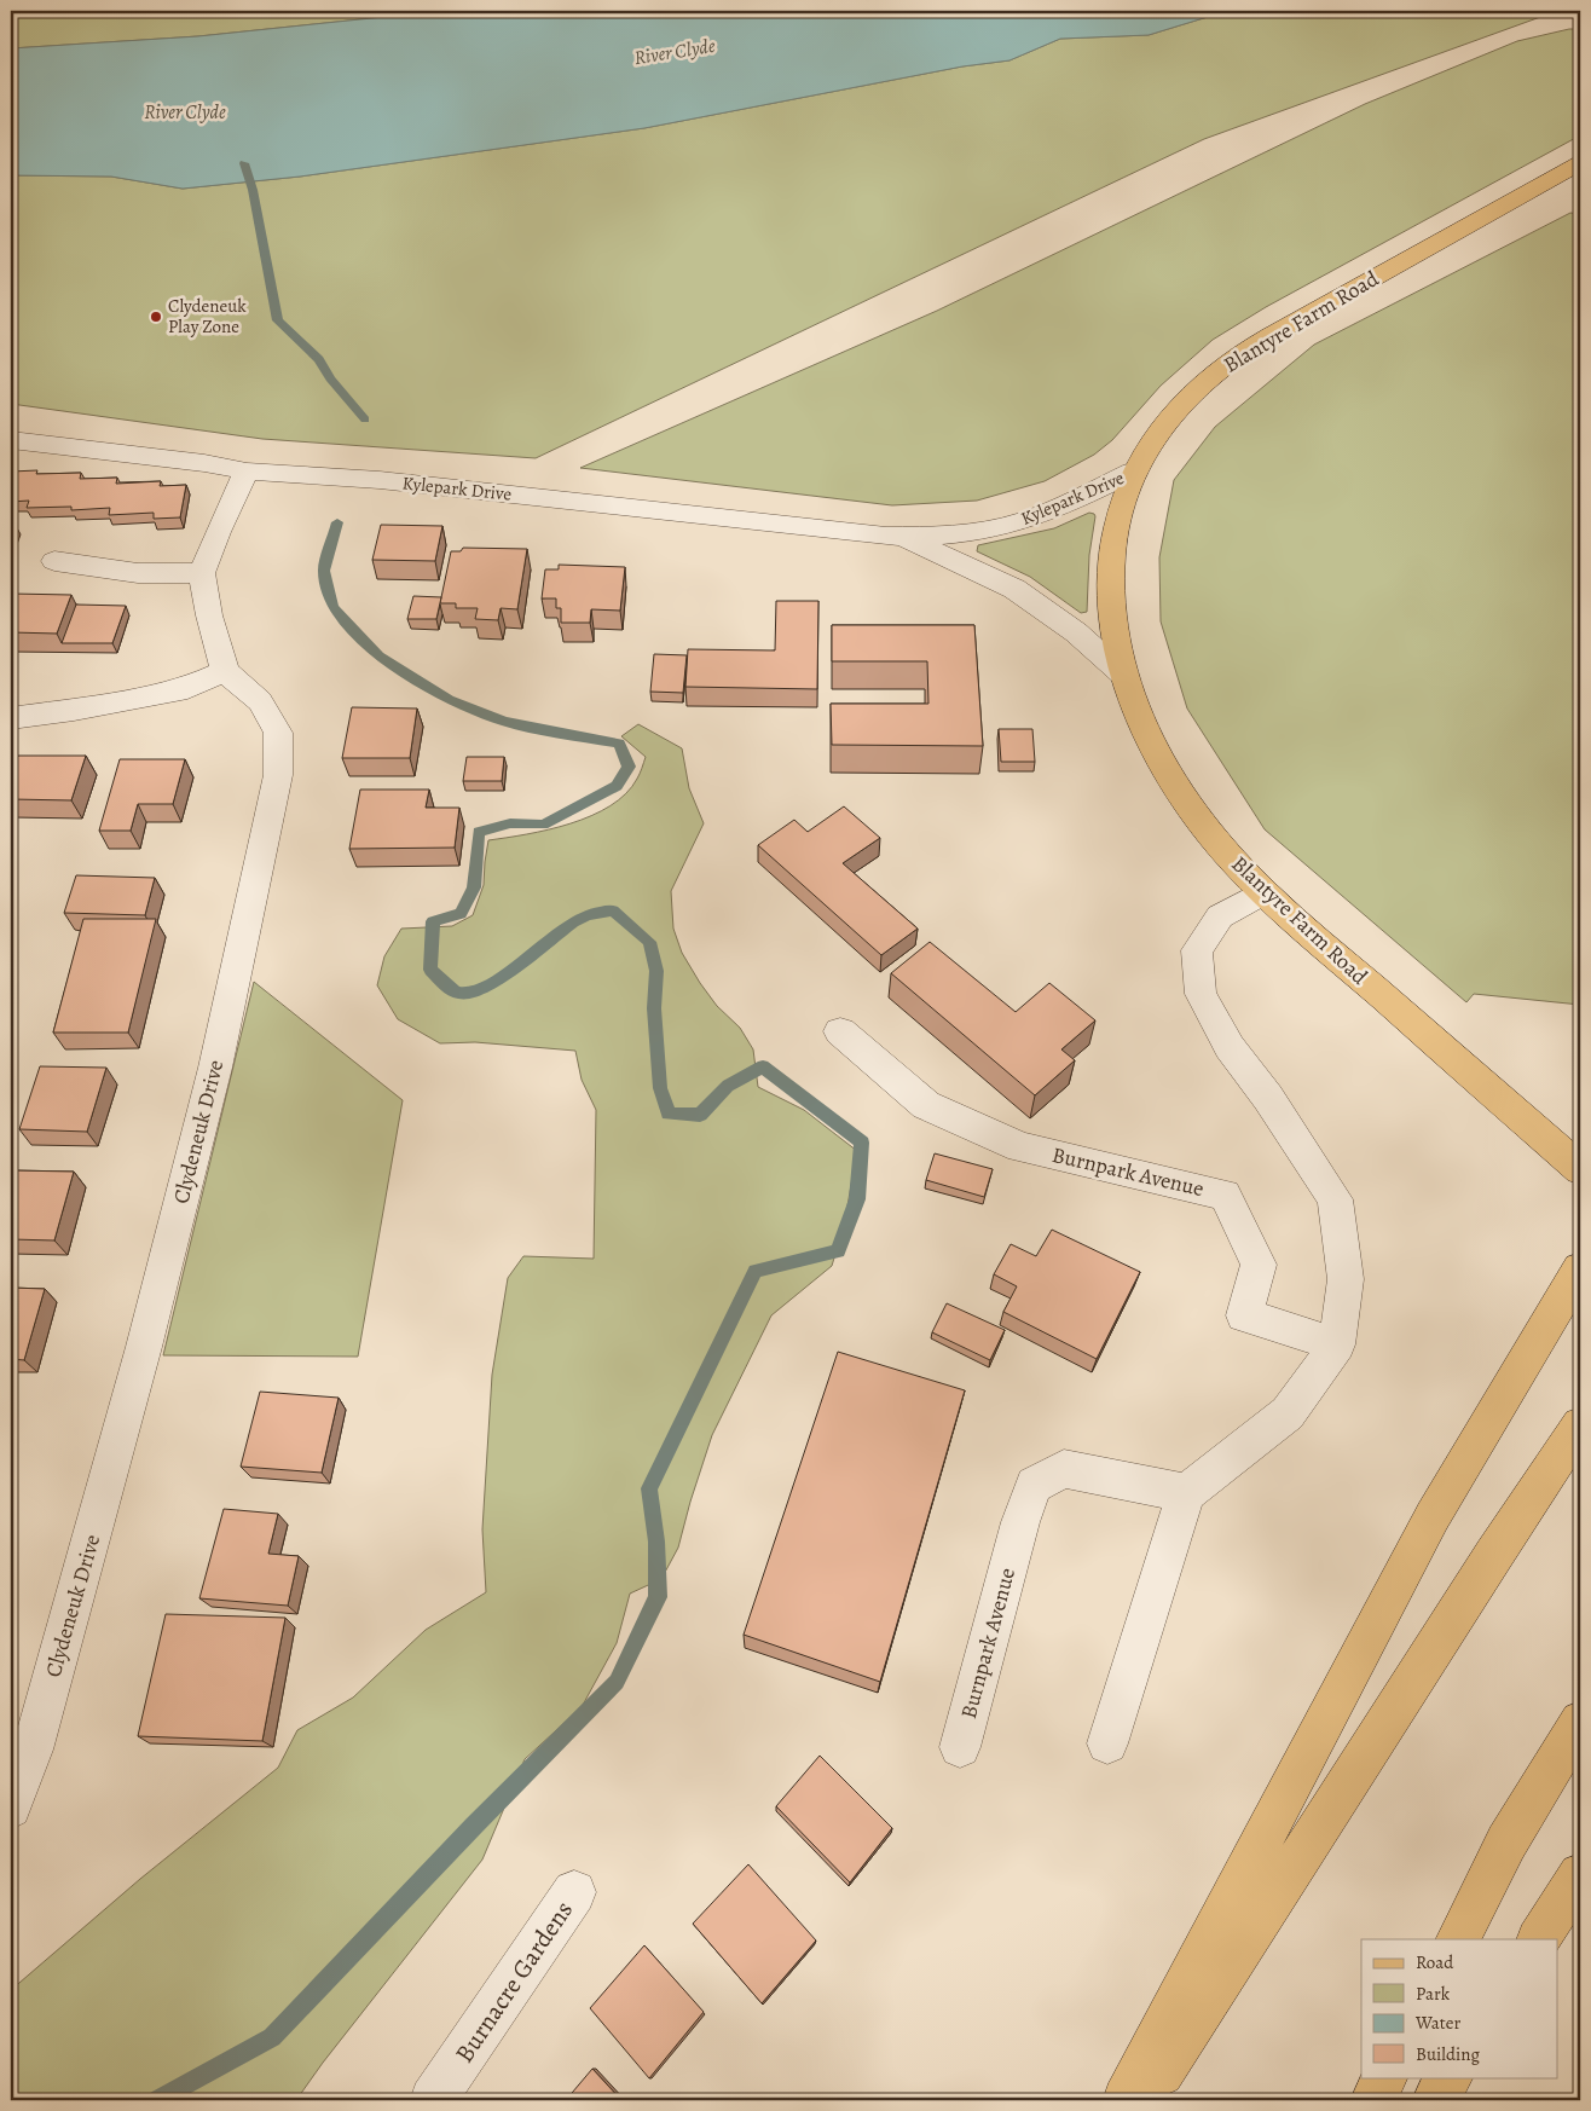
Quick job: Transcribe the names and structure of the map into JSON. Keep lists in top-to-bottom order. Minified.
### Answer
{"streets":{"main road":["Blantyre Farm Road"],"street":["Kylepark Drive","Clydeneuk Drive","Burnpark Avenue","Burnacre Gardens"]},"crossings":[["Blantyre Farm Road","Kylepark Drive"]],"water":["River Clyde"],"places":["Clydeneuk Play Zone"],"legend":["Road","Park","Water","Building"]}
